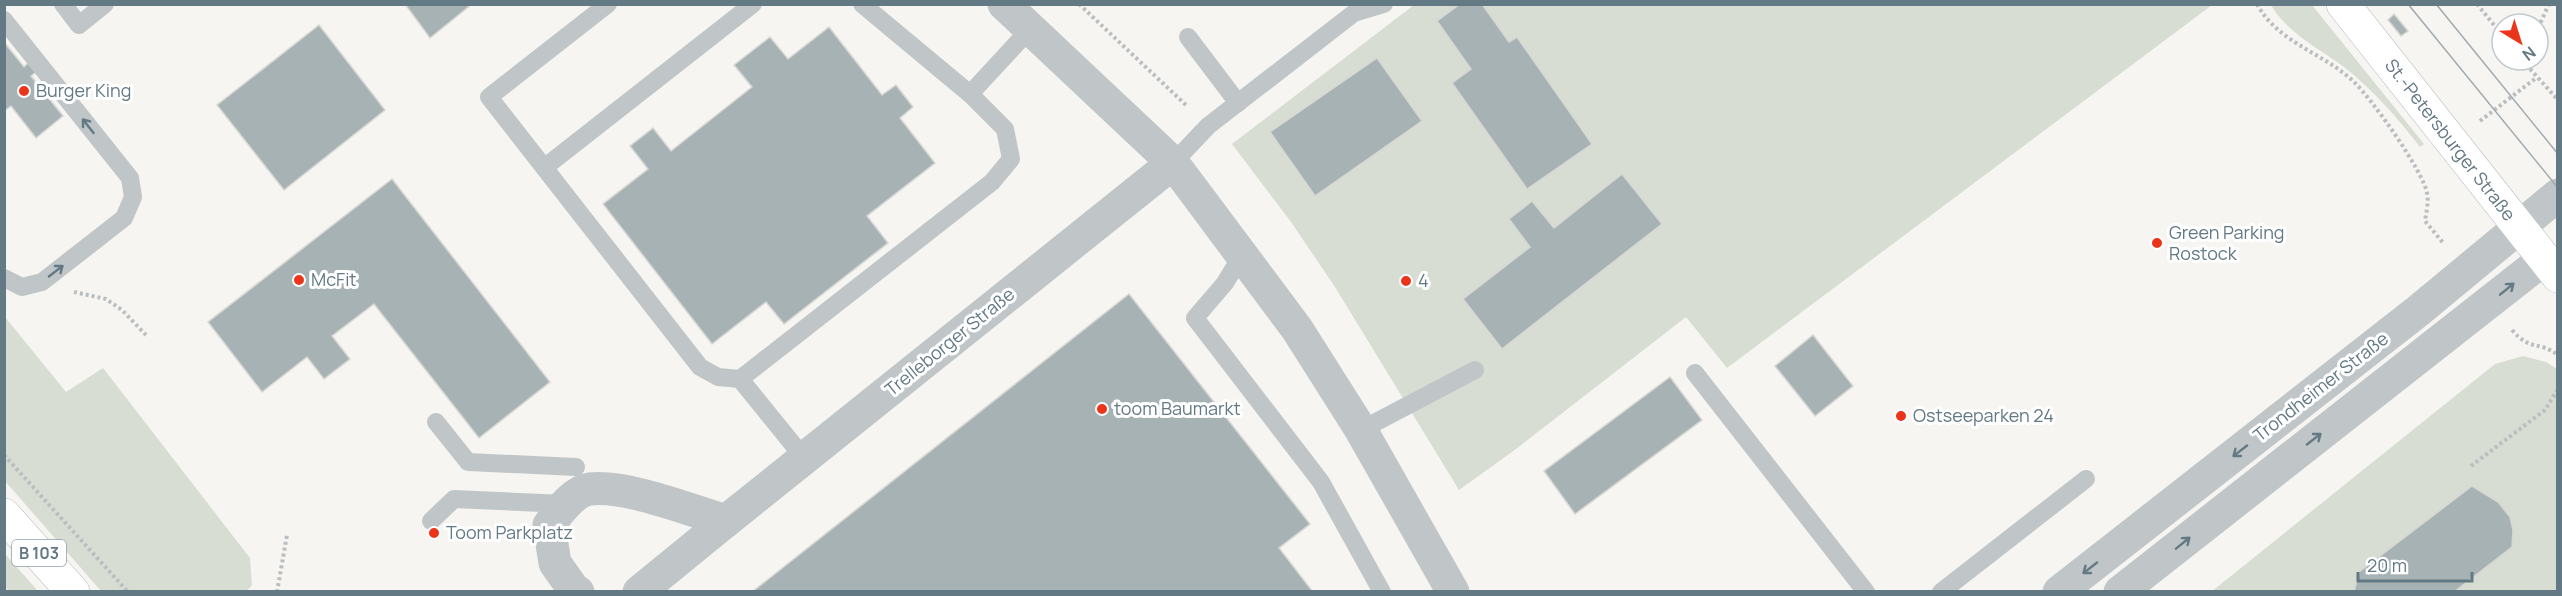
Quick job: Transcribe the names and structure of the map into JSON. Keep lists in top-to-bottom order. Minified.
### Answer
{"streets":{"main road":["St.-Petersburger Straße","B 103"],"street":["Trelleborger Straße","Trondheimer Straße"]},"crossings":[["St.-Petersburger Straße","Trondheimer Straße"]],"places":["Burger King","Green Parking Rostock","McFit","4","toom Baumarkt","Ostseeparken 24","Toom Parkplatz"],"scale_bar":"20 m","north":"bottom right"}
